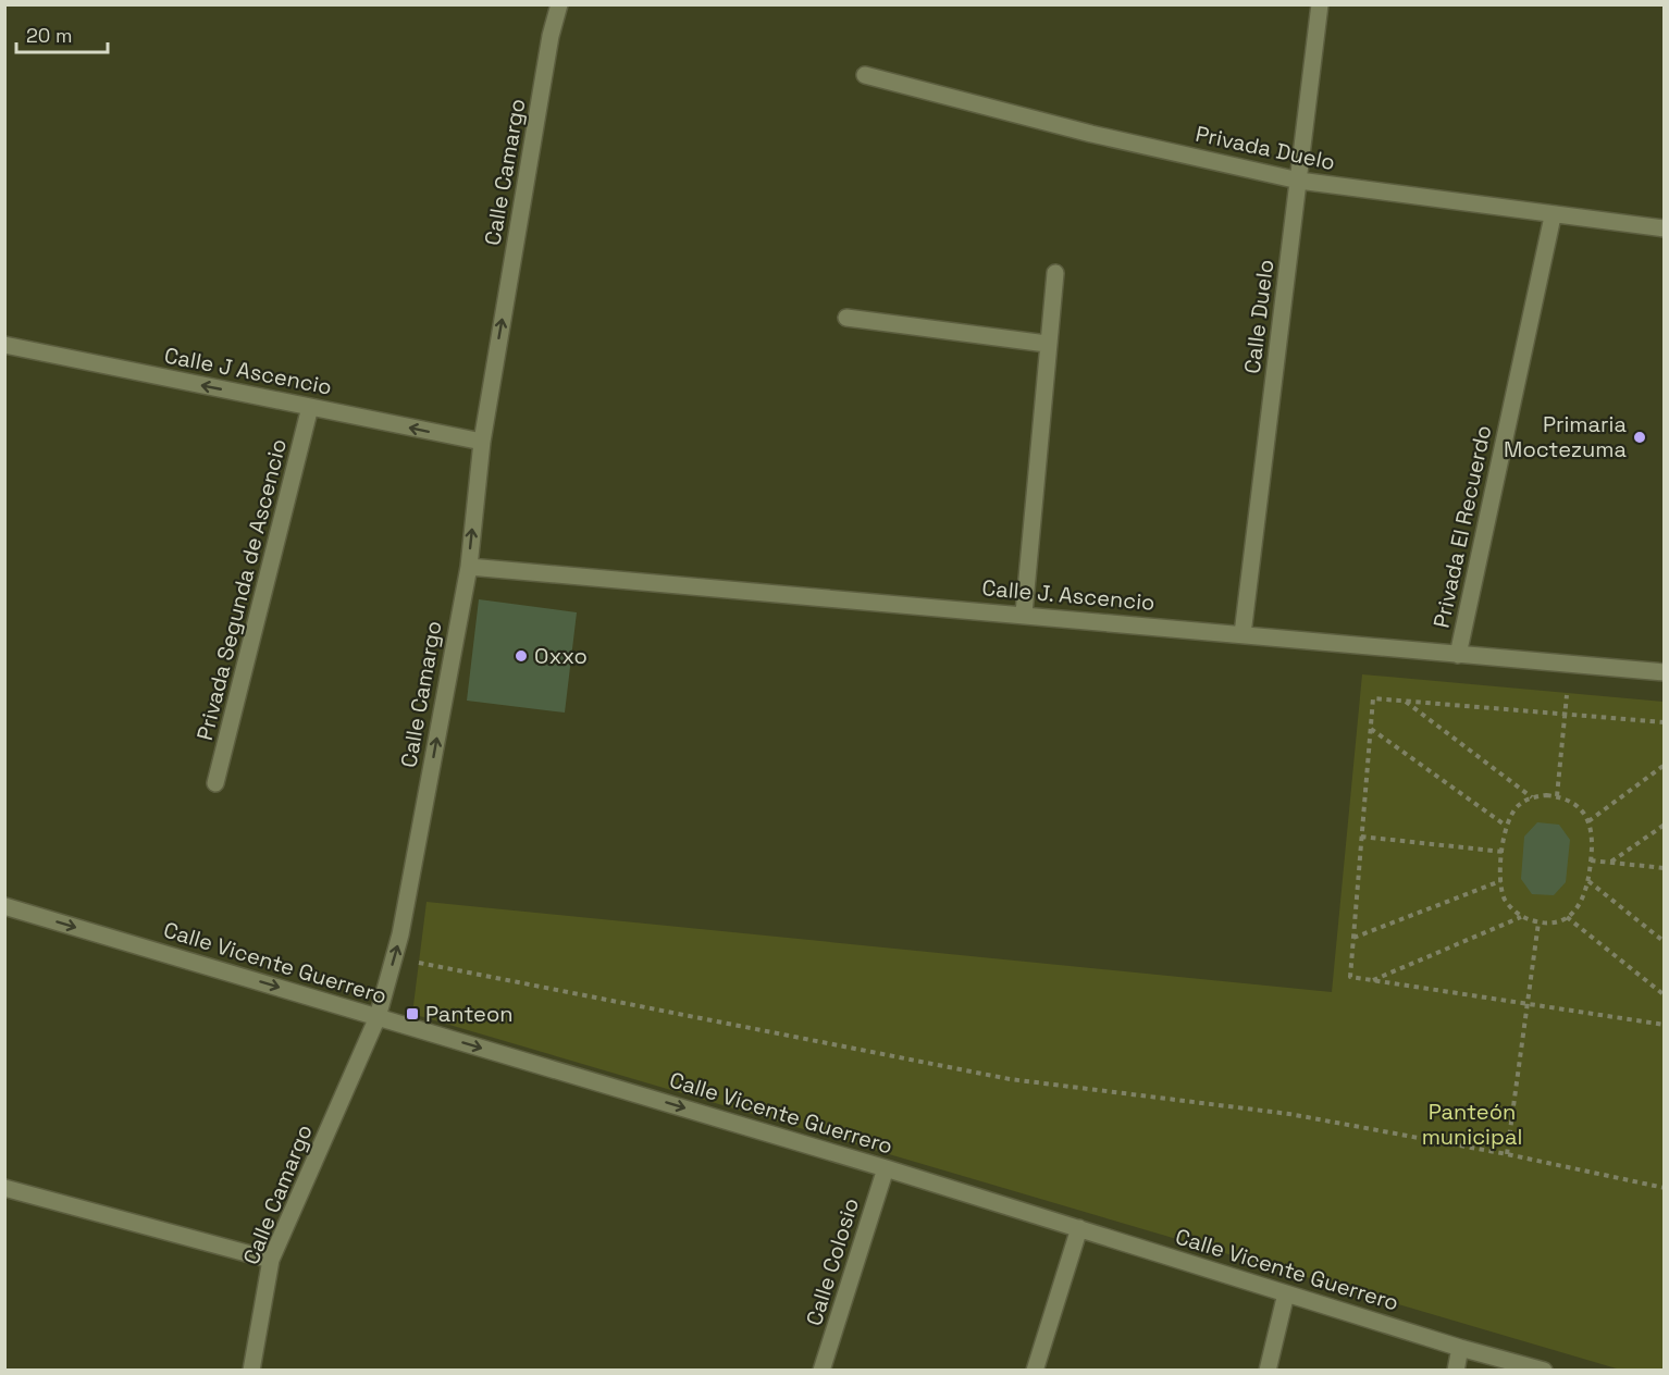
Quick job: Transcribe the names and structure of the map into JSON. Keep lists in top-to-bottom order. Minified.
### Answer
{"streets":{"street":["Privada Duelo","Calle Camargo","Calle Duelo","Calle J Ascencio","Privada El Recuerdo","Privada Segunda de Ascencio","Calle J. Ascencio","Calle Vicente Guerrero","Calle Colosio"]},"crossings":[["Privada Duelo","Calle Duelo"],["Privada Duelo","Privada El Recuerdo"],["Calle Camargo","Calle J Ascencio"],["Calle Camargo","Calle J. Ascencio"],["Calle Camargo","Calle Vicente Guerrero"],["Calle Duelo","Calle J. Ascencio"],["Calle J Ascencio","Privada Segunda de Ascencio"],["Privada El Recuerdo","Calle J. Ascencio"],["Calle Vicente Guerrero","Calle Colosio"]],"one_way":["Calle Camargo","Calle J Ascencio","Calle Vicente Guerrero"],"parks":["Panteón municipal"],"places":{"other":["Primaria Moctezuma","Oxxo"],"transit":["Panteon"]},"scale_bar":"20 m"}
